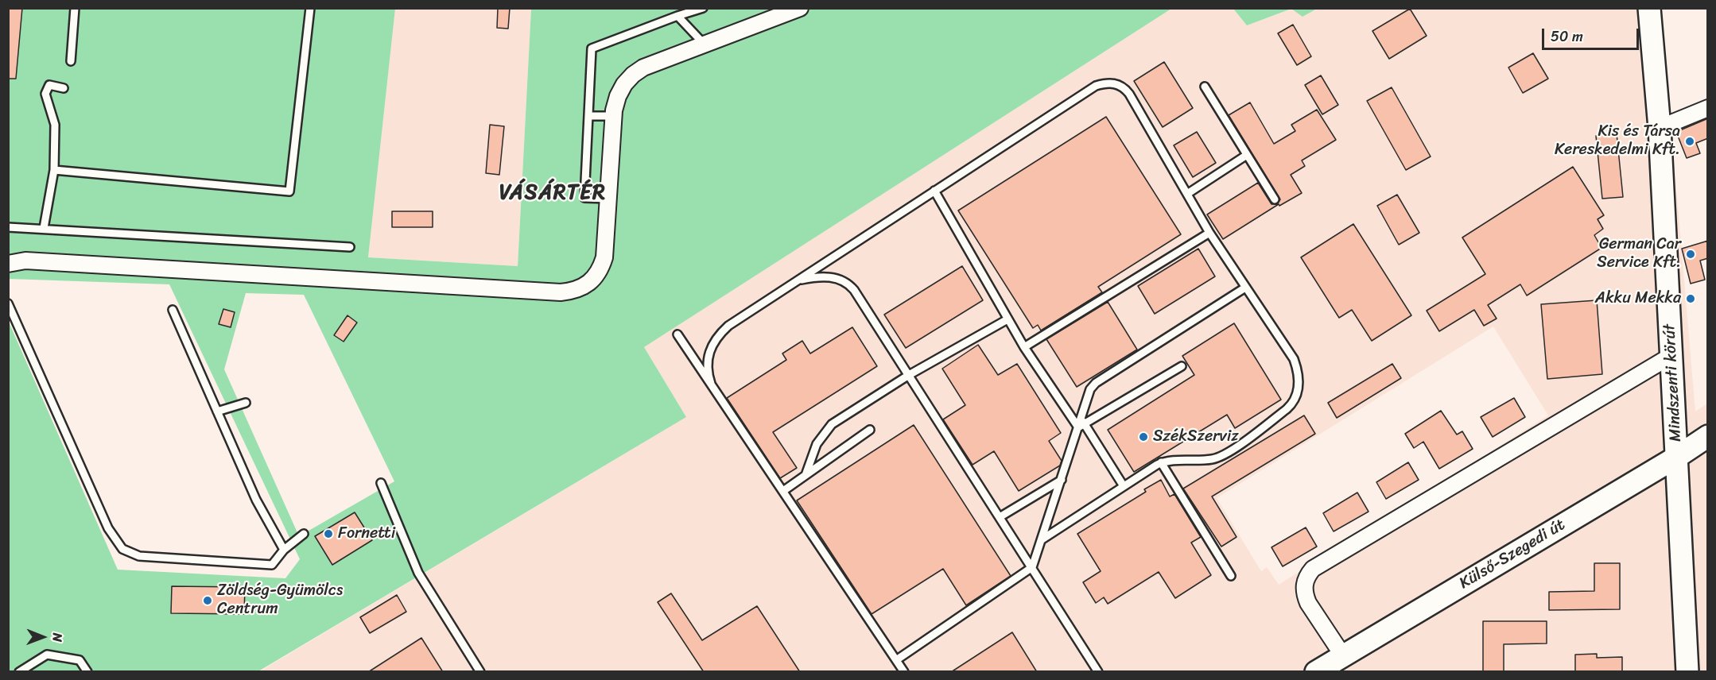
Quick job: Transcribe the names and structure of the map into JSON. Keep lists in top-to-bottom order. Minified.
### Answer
{"streets":{"street":["Mindszenti körút","Külső-Szegedi út"]},"crossings":[["Mindszenti körút","Külső-Szegedi út"]],"districts":["VÁSÁRTÉR"],"places":["Kis és Társa Kereskedelmi Kft.","German Car Service Kft.","Akku Mekka","SzékSzerviz","Fornetti","Zöldség-Gyümölcs Centrum"],"scale_bar":"50 m","north":"right"}
